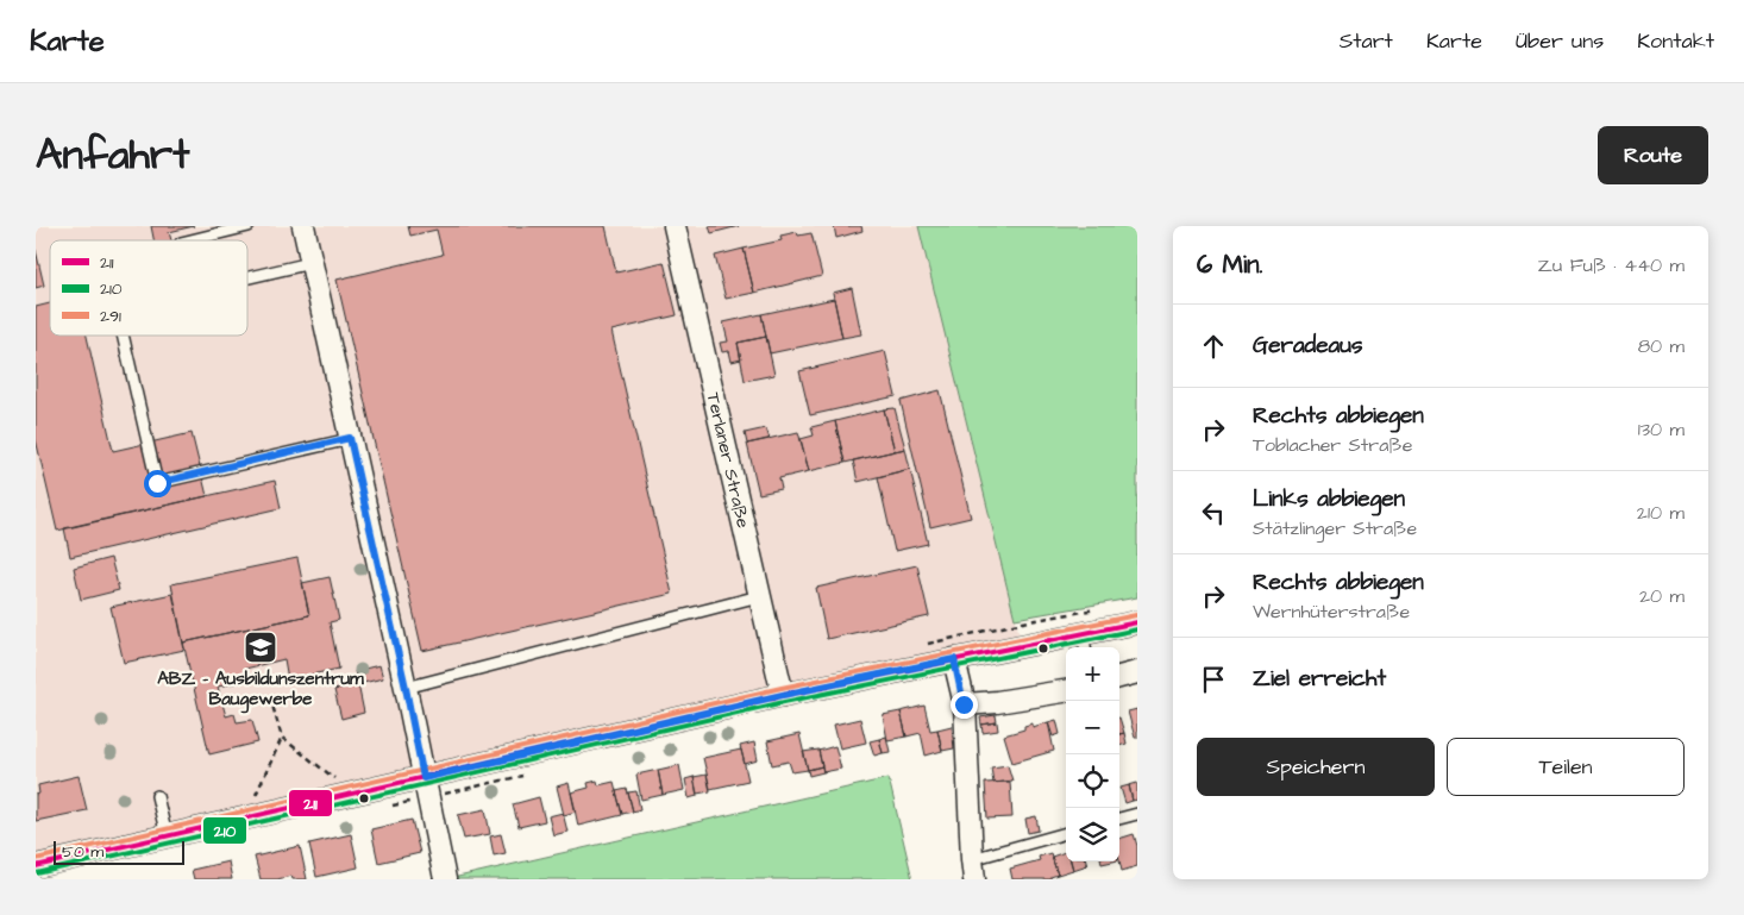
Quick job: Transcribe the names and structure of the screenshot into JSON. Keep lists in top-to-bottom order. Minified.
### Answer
{"streets":{"street":["Terlaner Straße"]},"places":{"school or university":["ABZ - Ausbildunszentrum Baugewerbe"]},"lines":["transit line 291","transit line 211","transit line 210"],"legend":["211","210","291"],"scale_bar":"50 m","page":{"header":"Karte","nav":["Start","Karte","Über uns","Kontakt"],"title":"Anfahrt","buttons":["Route",["Speichern","Teilen"]],"heading":["6 Min.","Zu Fuß · 440 m"],"list":[["Geradeaus","80 m"],["Rechts abbiegen","Toblacher Straße","130 m"],["Links abbiegen","Stätzlinger Straße","210 m"],["Rechts abbiegen","Wernhüterstraße","20 m"],"Ziel erreicht"],"map_buttons":["+","−"],"scale":"50 m"}}
